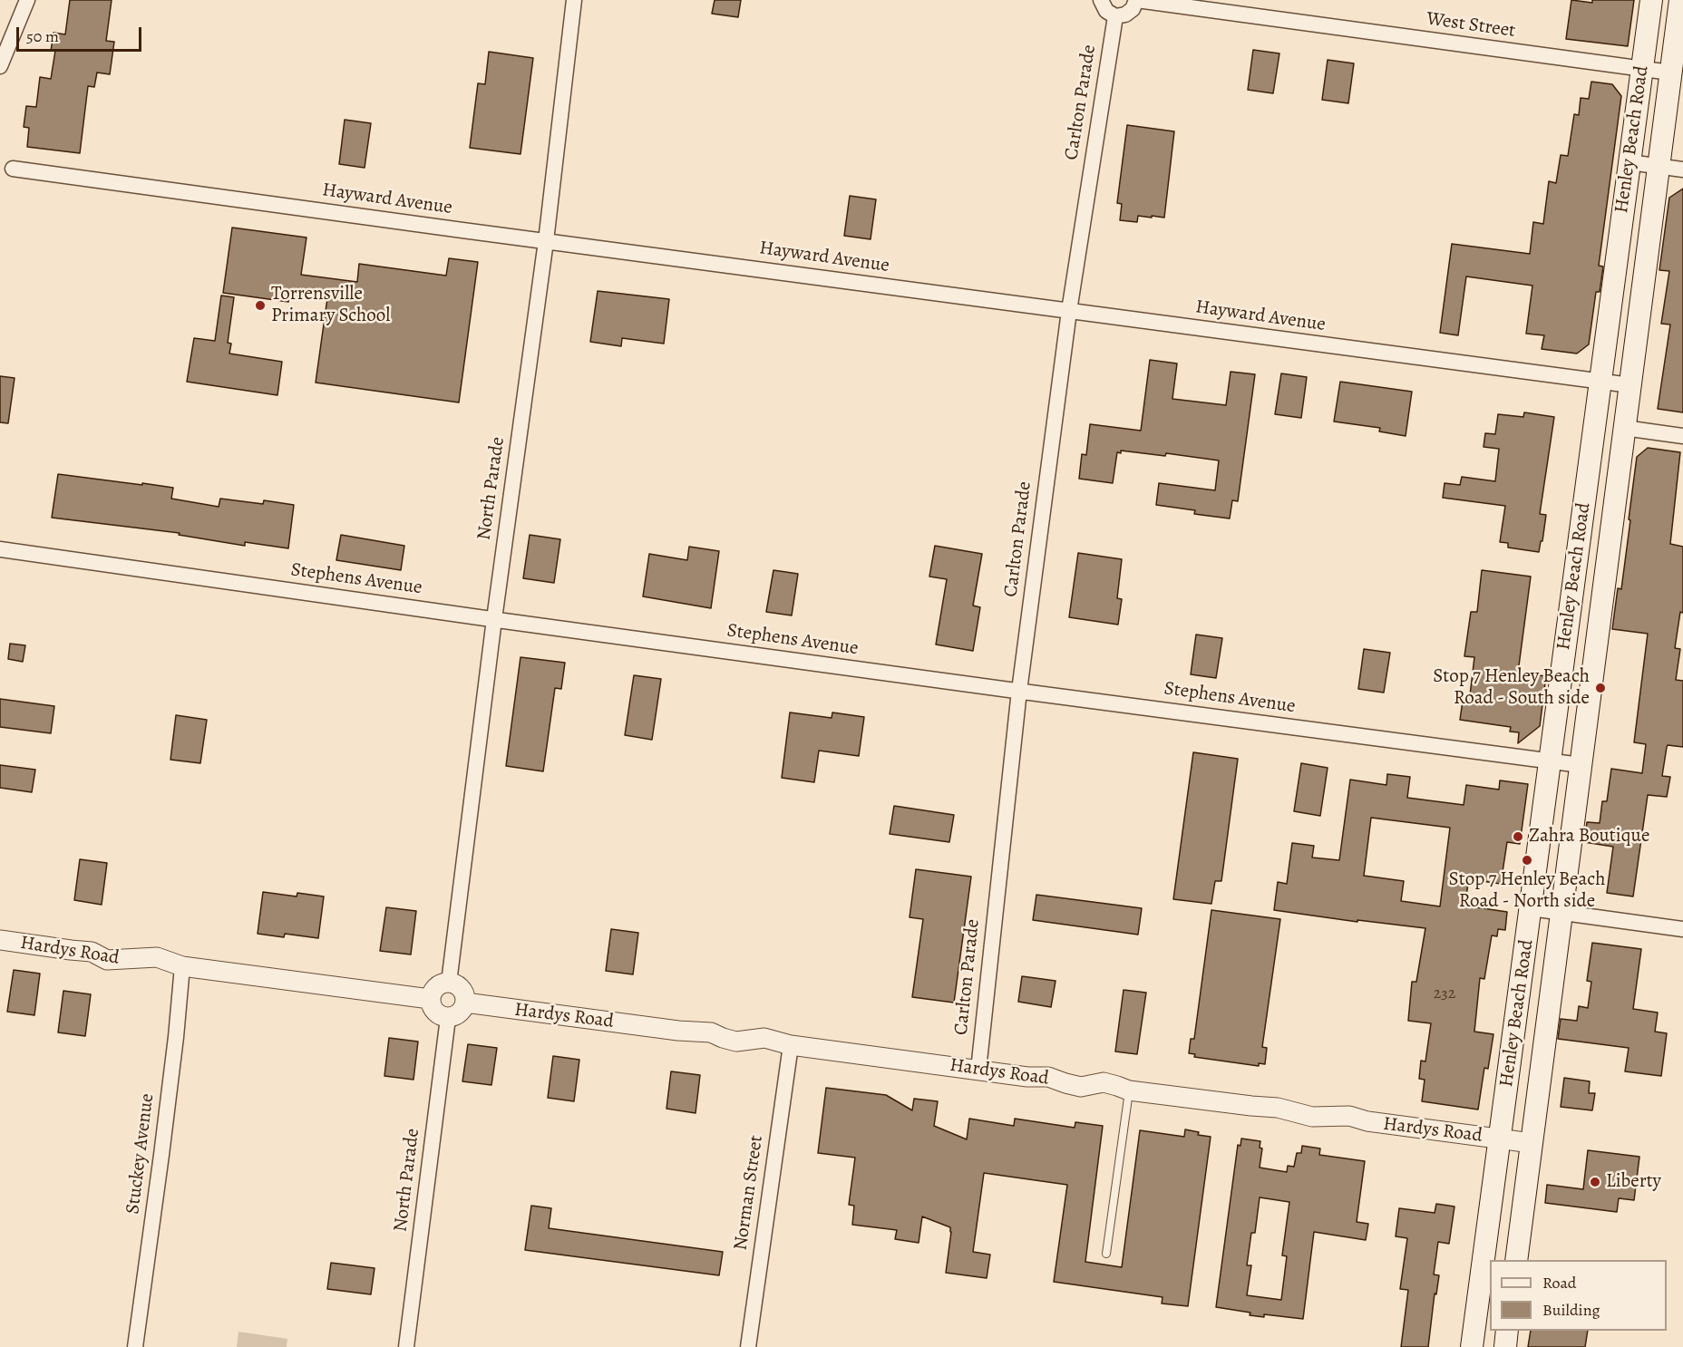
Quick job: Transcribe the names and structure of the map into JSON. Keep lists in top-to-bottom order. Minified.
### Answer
{"streets":{"main road":["Henley Beach Road"],"street":["West Street","Carlton Parade","Hayward Avenue","North Parade","Stephens Avenue","Hardys Road","Stuckey Avenue","Norman Street"]},"crossings":[["West Street","Henley Beach Road"],["Carlton Parade","Hayward Avenue"],["Carlton Parade","Stephens Avenue"],["Carlton Parade","Hardys Road"],["Henley Beach Road","Hayward Avenue"],["Henley Beach Road","Stephens Avenue"],["Henley Beach Road","Hardys Road"],["Hayward Avenue","North Parade"],["North Parade","Stephens Avenue"],["North Parade","Hardys Road"],["Hardys Road","Stuckey Avenue"],["Hardys Road","Norman Street"]],"places":["Torrensville Primary School","Stop 7 Henley Beach Road - South side","Zahra Boutique","Stop 7 Henley Beach Road - North side","Liberty"],"house_numbers":["232"],"legend":["Road","Building"],"scale_bar":"50 m"}
